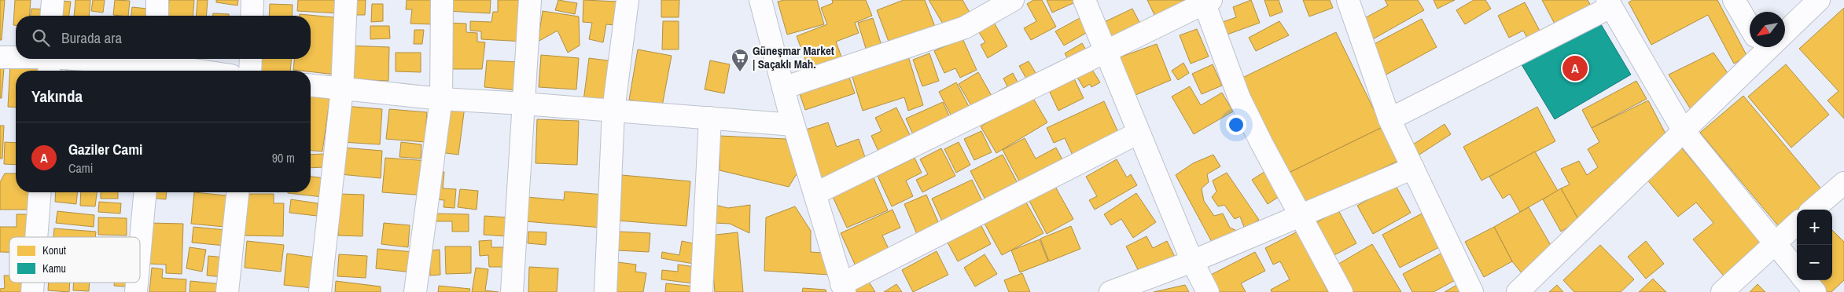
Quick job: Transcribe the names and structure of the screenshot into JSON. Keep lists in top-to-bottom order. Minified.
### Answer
{"places":{"supermarket":["Güneşmar Market | Saçaklı Mah."]},"legend":["Konut","Kamu"],"north":"bottom left","page":{"search":"Burada ara","pins":"A","heading":"Yakında","list":[{"mark":"A","name":"Gaziler Cami","note":"Cami","value":"90 m"}],"map_buttons":["+","−"]}}
